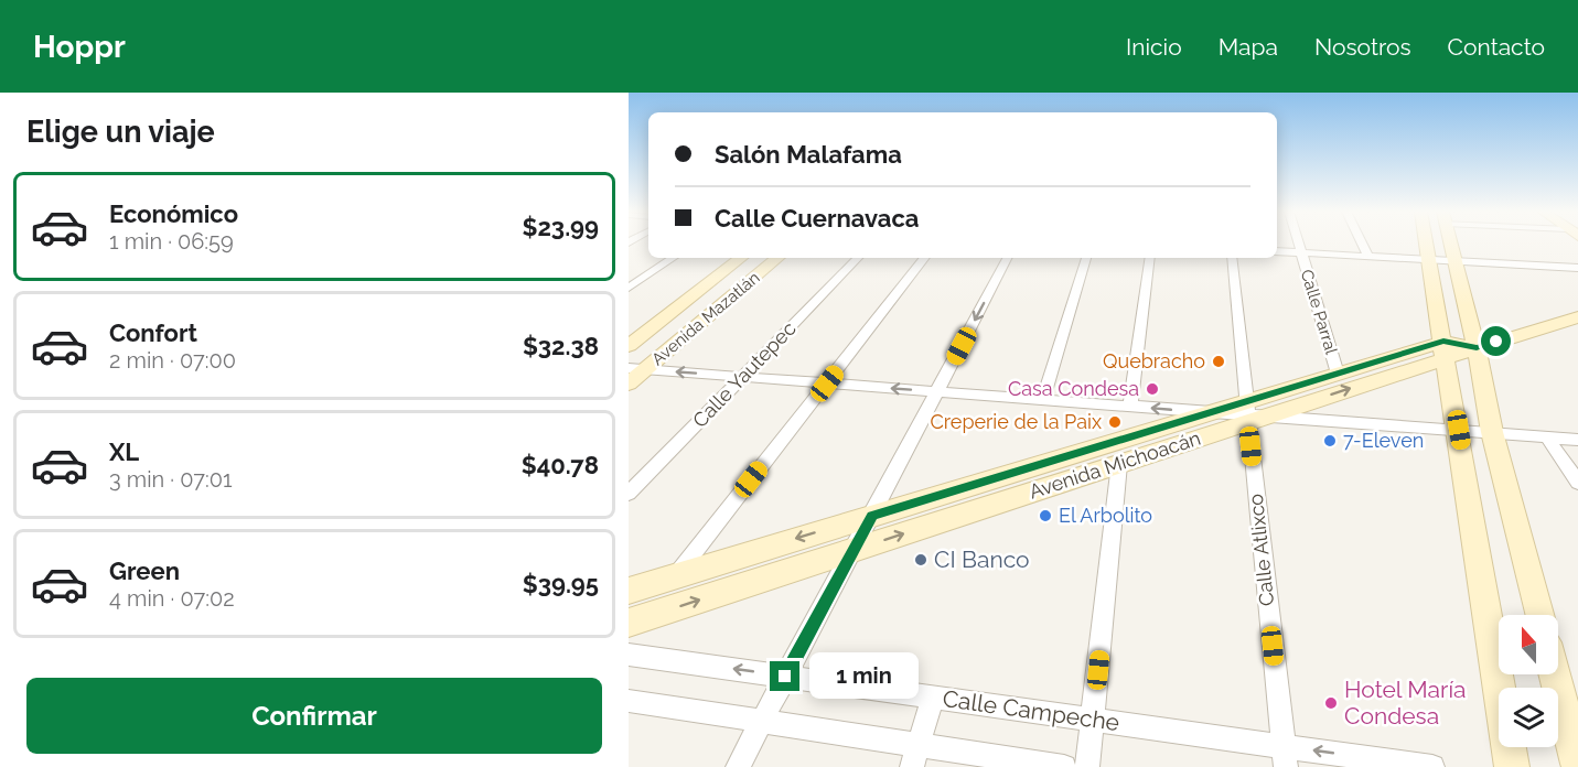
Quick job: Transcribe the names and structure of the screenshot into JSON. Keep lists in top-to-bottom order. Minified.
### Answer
{"streets":{"street":["Calle Parral","Avenida Mazatlán","Calle Yautepec","Avenida Michoacán","Calle Atlixco","Calle Campeche"]},"crossings":[["Calle Parral","Avenida Michoacán"],["Avenida Michoacán","Calle Atlixco"],["Calle Atlixco","Calle Campeche"]],"places":["Quebracho","Casa Condesa","Creperie de la Paix","7-Eleven","El Arbolito","CI Banco","Hotel María Condesa"],"north":"top","page":{"header":"Hoppr","nav":["Inicio","Mapa","Nosotros","Contacto"],"heading":"Elige un viaje","banner":["Salón Malafama","Calle Cuernavaca"],"list":[{"name":"Económico","note":"1 min · 06:59","value":"$23.99"},{"name":"Confort","note":"2 min · 07:00","value":"$32.38"},{"name":"XL","note":"3 min · 07:01","value":"$40.78"},{"name":"Green","note":"4 min · 07:02","value":"$39.95"}],"bubble":"1 min","buttons":"Confirmar"}}
